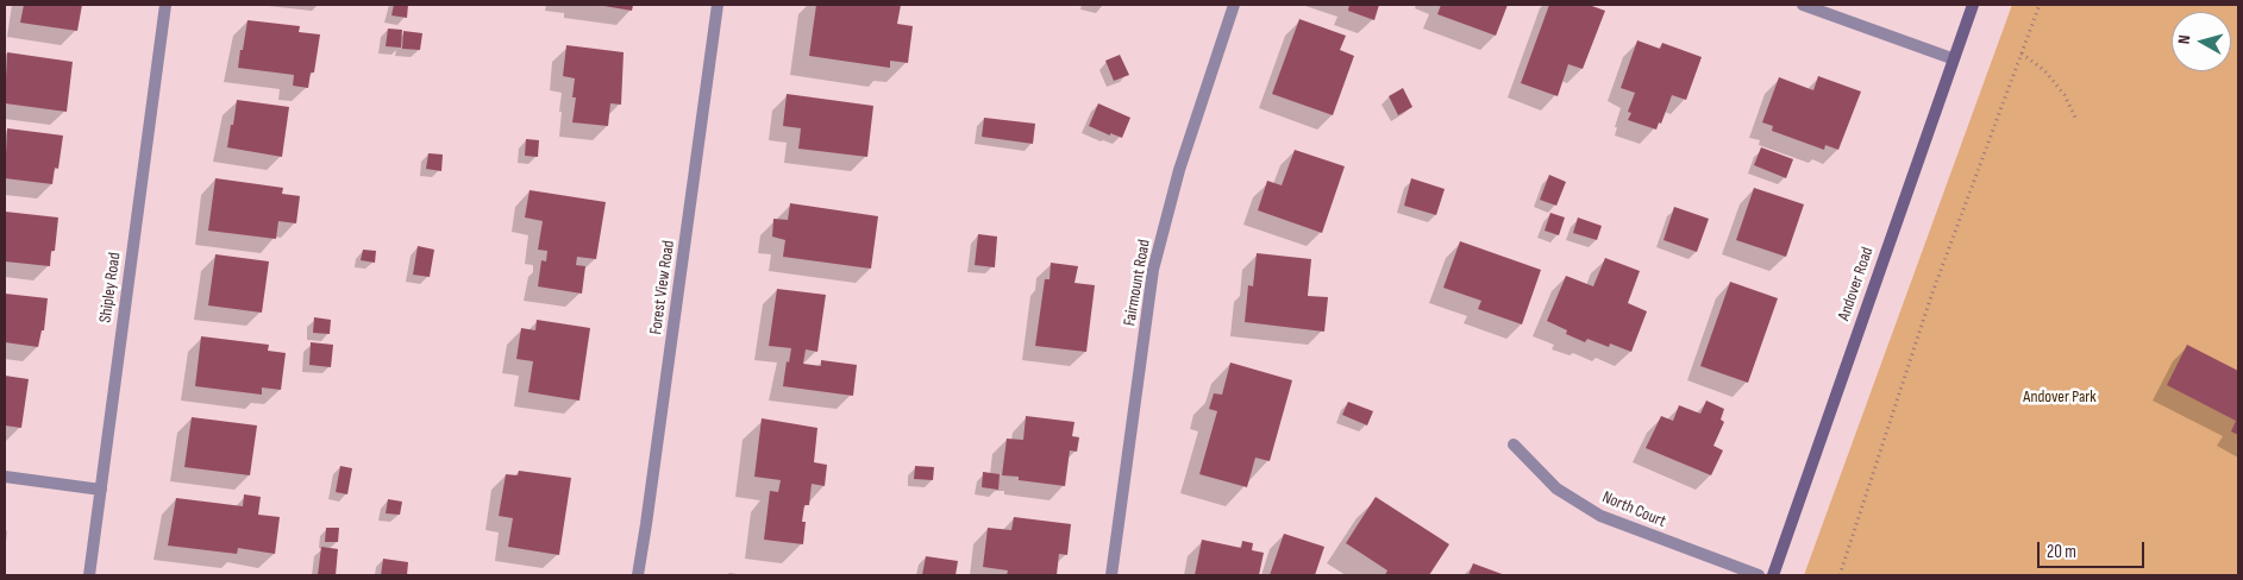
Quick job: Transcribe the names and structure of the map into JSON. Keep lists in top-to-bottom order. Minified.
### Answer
{"streets":{"street":["Fairmount Road","Andover Road","Shipley Road","Forest View Road","North Court"]},"parks":["Andover Park"],"scale_bar":"20 m","north":"left"}
